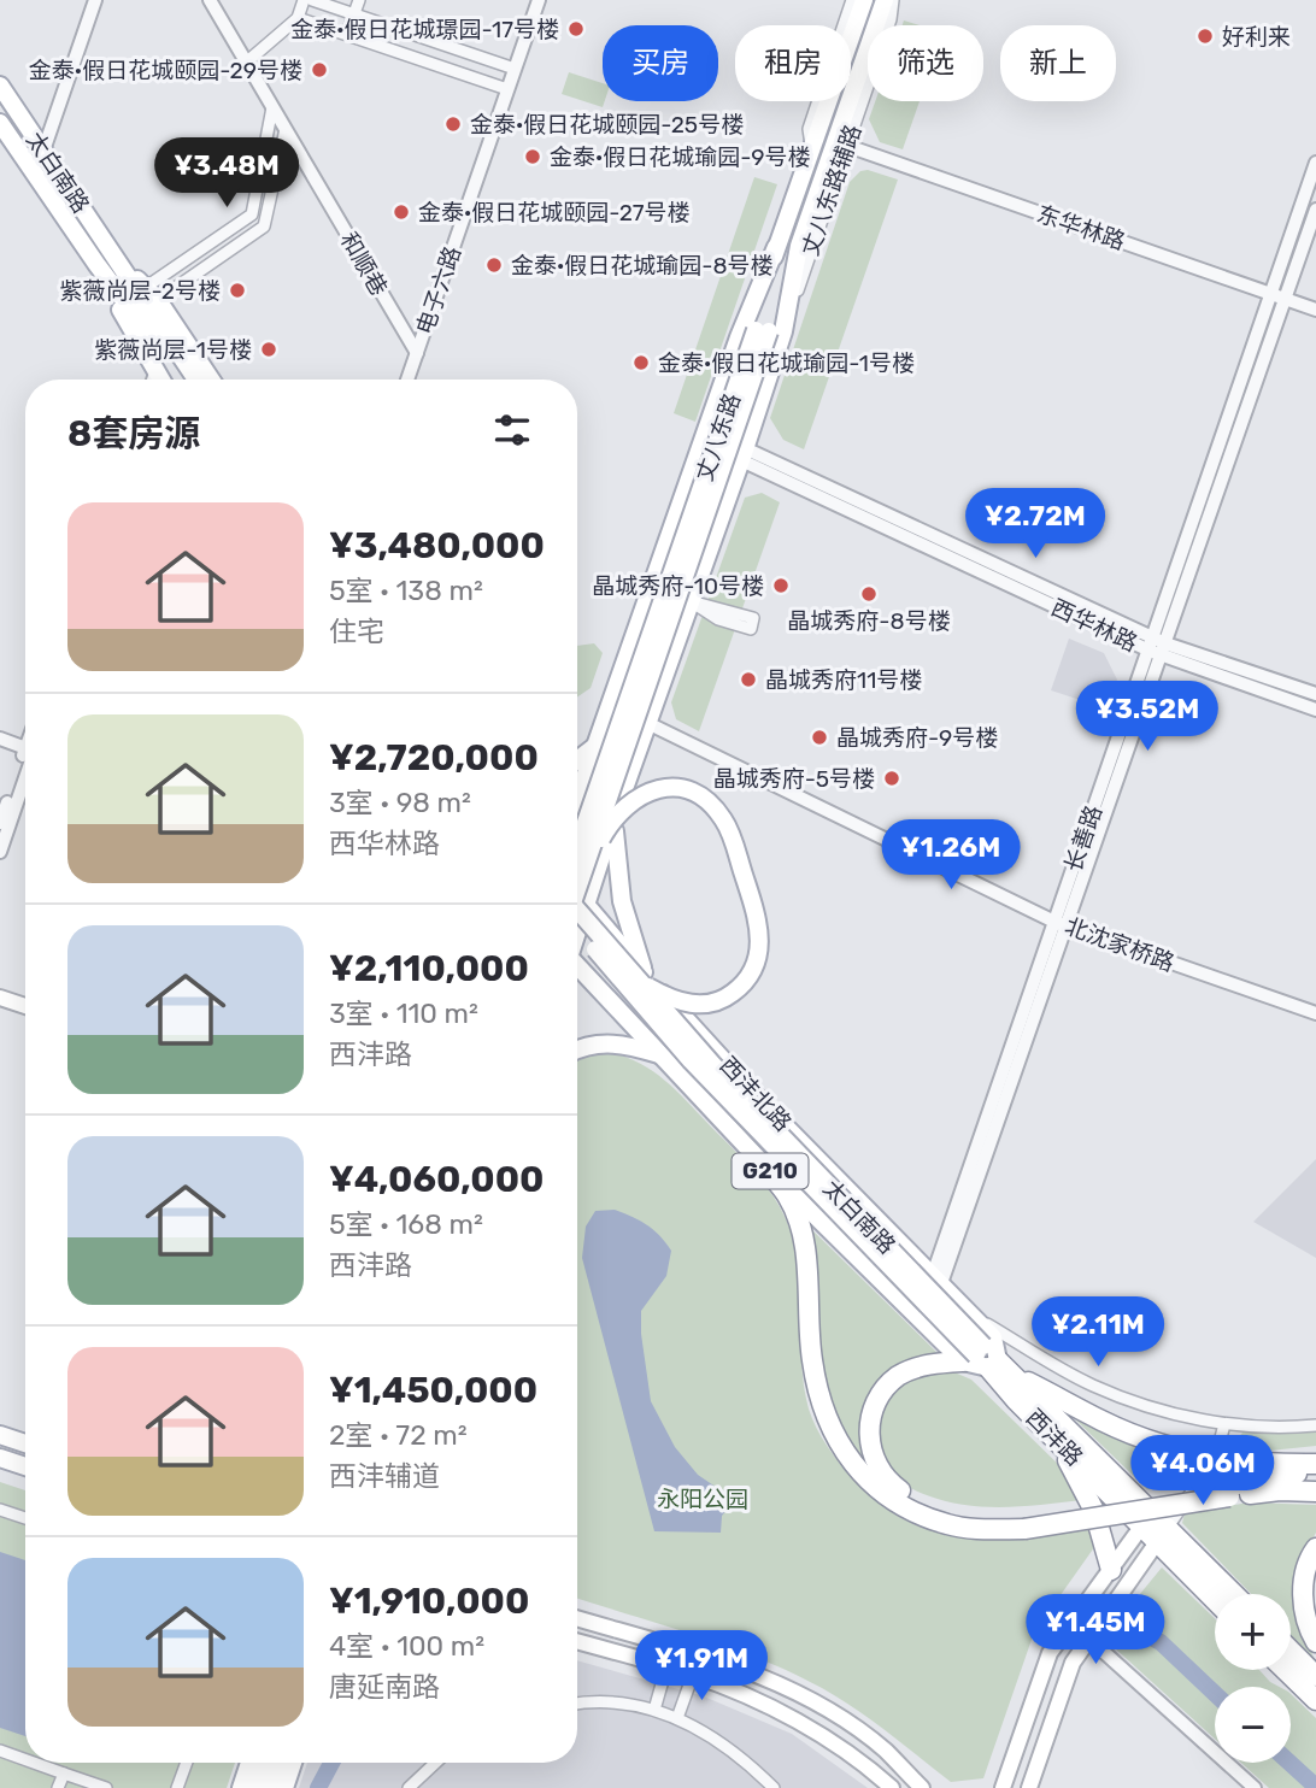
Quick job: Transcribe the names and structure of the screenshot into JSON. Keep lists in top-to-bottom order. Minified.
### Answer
{"streets":{"highway":["西沣路"],"main road":["太白南路","丈八东路","西沣北路","G210"],"street":["丈八东路辅路","东华林路","和顺巷","电子六路","西华林路","长善路","北沈家桥路"]},"crossings":[["太白南路","西沣北路"],["太白南路","西沣路"],["丈八东路辅路","东华林路"],["丈八东路辅路","丈八东路"],["东华林路","丈八东路"],["东华林路","长善路"],["和顺巷","电子六路"],["丈八东路","西华林路"],["丈八东路","北沈家桥路"],["丈八东路","西沣北路"],["西华林路","长善路"],["长善路","北沈家桥路"],["长善路","西沣北路"],["西沣北路","西沣路"]],"parks":["永阳公园"],"places":["金泰·假日花城璟园-17号楼","好利来","金泰·假日花城颐园-29号楼","金泰·假日花城颐园-25号楼","金泰·假日花城瑜园-9号楼","金泰·假日花城颐园-27号楼","金泰·假日花城瑜园-8号楼","紫薇尚层-2号楼","紫薇尚层-1号楼","金泰·假日花城瑜园-1号楼","晶城秀府-10号楼","晶城秀府-8号楼","晶城秀府11号楼","晶城秀府-9号楼","晶城秀府-5号楼"],"page":{"chip":["买房","租房","筛选","新上"],"price":["¥3.48M","¥2.72M","¥3.52M","¥1.26M","¥2.11M","¥4.06M","¥1.45M","¥1.91M"],"heading":"8套房源","list":[{"name":"¥3,480,000","note":"5室 · 138 m² · 住宅"},{"name":"¥2,720,000","note":"3室 · 98 m² · 西华林路"},{"name":"¥2,110,000","note":"3室 · 110 m² · 西沣路"},{"name":"¥4,060,000","note":"5室 · 168 m² · 西沣路"},{"name":"¥1,450,000","note":"2室 · 72 m² · 西沣辅道"},{"name":"¥1,910,000","note":"4室 · 100 m² · 唐延南路"}],"map_buttons":["+","−"]}}
